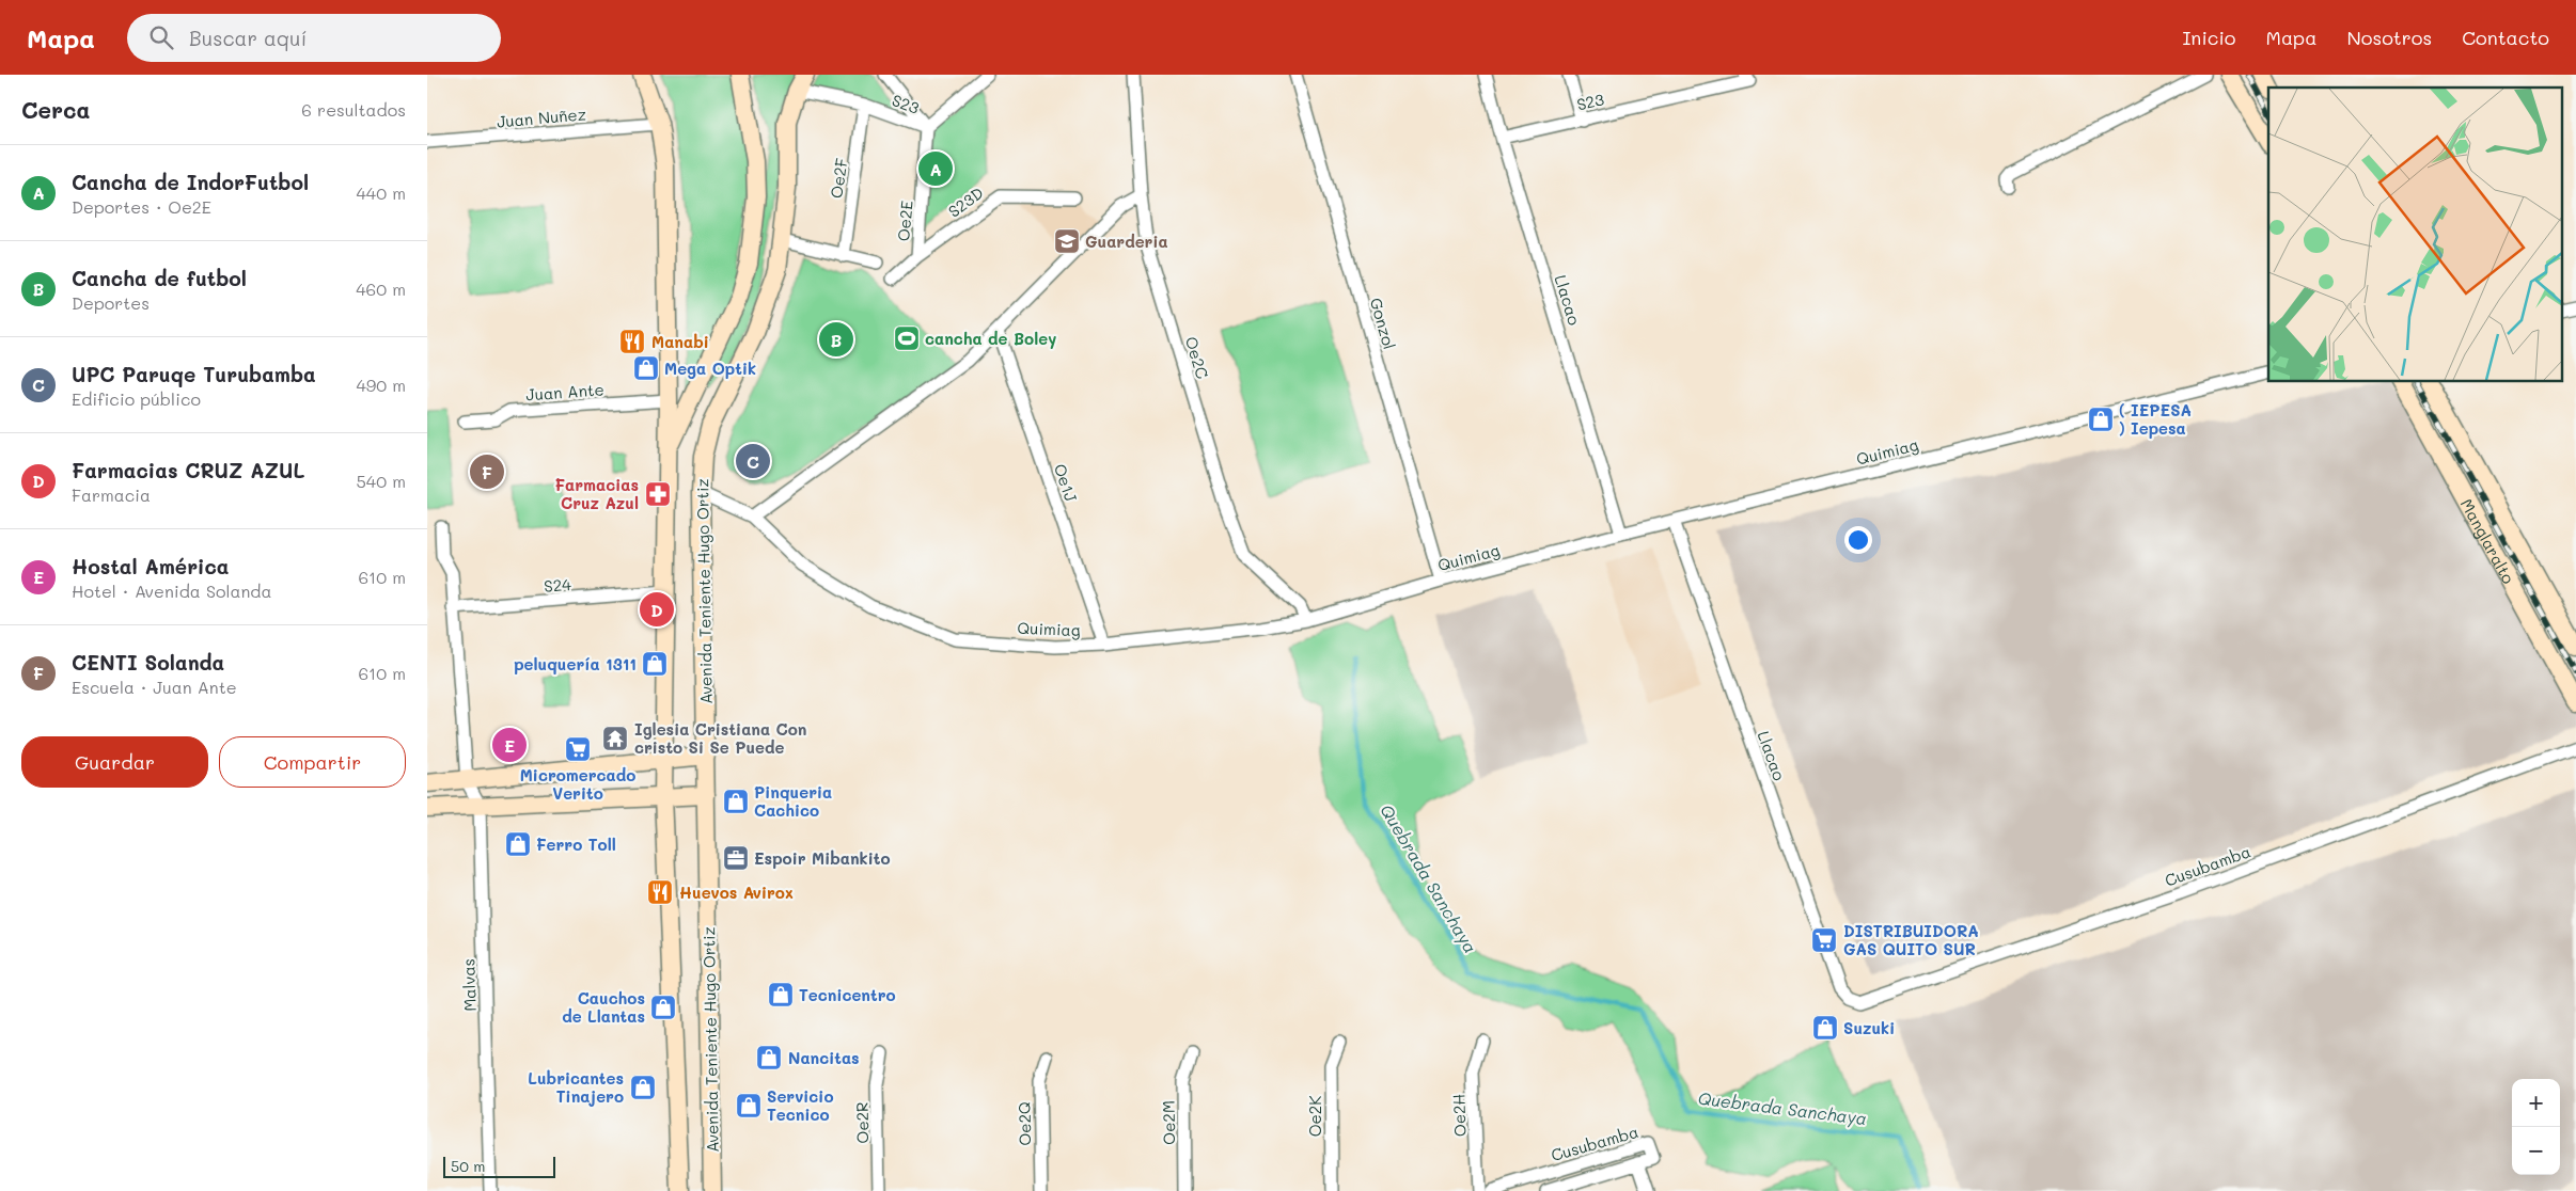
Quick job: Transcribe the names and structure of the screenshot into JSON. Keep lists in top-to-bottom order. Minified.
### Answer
{"streets":{"main road":["Manglaralto","Avenida Teniente Hugo Ortiz"],"street":["S23","Juan Nuñez","Oe2F","S23D","Oe2E","Llacao","Gonzol","Oe2C","Juan Ante","Quimiag","Oe1J","S24","Cusubamba","Malvas","Oe2H","Oe2K","Oe2R","Oe2M","Oe2Q"]},"crossings":[["S23","Oe2F"],["S23","Oe2E"],["S23","Llacao"],["S23","Avenida Teniente Hugo Ortiz"],["Juan Nuñez","Avenida Teniente Hugo Ortiz"],["S23D","Oe2E"],["Llacao","Quimiag"],["Llacao","Cusubamba"],["Gonzol","Quimiag"],["Oe2C","Quimiag"],["Juan Ante","Avenida Teniente Hugo Ortiz"],["Quimiag","Oe1J"],["Quimiag","Avenida Teniente Hugo Ortiz"],["S24","Avenida Teniente Hugo Ortiz"]],"water":["Quebrada Sanchaya"],"places":{"school or university":["Guarderia"],"sports":["cancha de Boley"],"restaurant":["Manabi","Huevos Avirox"],"shop":["Mega Optik","( IEPESA ) Iepesa","peluquería 1311","Pinqueria Cachico","Ferro Toll","Tecnicentro","Cauchos de Llantas","Suzuki","Nancitas","Lubricantes Tinajero","Servicio Tecnico"],"pharmacy":["Farmacias Cruz Azul"],"temple":["Iglesia Cristiana Con cristo Si Se Puede"],"supermarket":["Micromercado Verito","DISTRIBUIDORA GAS QUITO SUR"],"office":["Espoir Mibankito"]},"scale_bar":"50 m","page":{"header":"Mapa","search":"Buscar aquí","nav":["Inicio","Mapa","Nosotros","Contacto"],"heading":["Cerca","6 resultados"],"list":[{"mark":"A","name":"Cancha de IndorFutbol","note":"Deportes · Oe2E","value":"440 m"},{"mark":"B","name":"Cancha de futbol","note":"Deportes","value":"460 m"},{"mark":"C","name":"UPC Paruqe Turubamba","note":"Edificio público","value":"490 m"},{"mark":"D","name":"Farmacias CRUZ AZUL","note":"Farmacia","value":"540 m"},{"mark":"E","name":"Hostal América","note":"Hotel · Avenida Solanda","value":"610 m"},{"mark":"F","name":"CENTI Solanda","note":"Escuela · Juan Ante","value":"610 m"}],"pins":["A","B","C","F","D","E"],"buttons":["Guardar","Compartir"],"map_buttons":["+","−"],"scale":"50 m"}}
